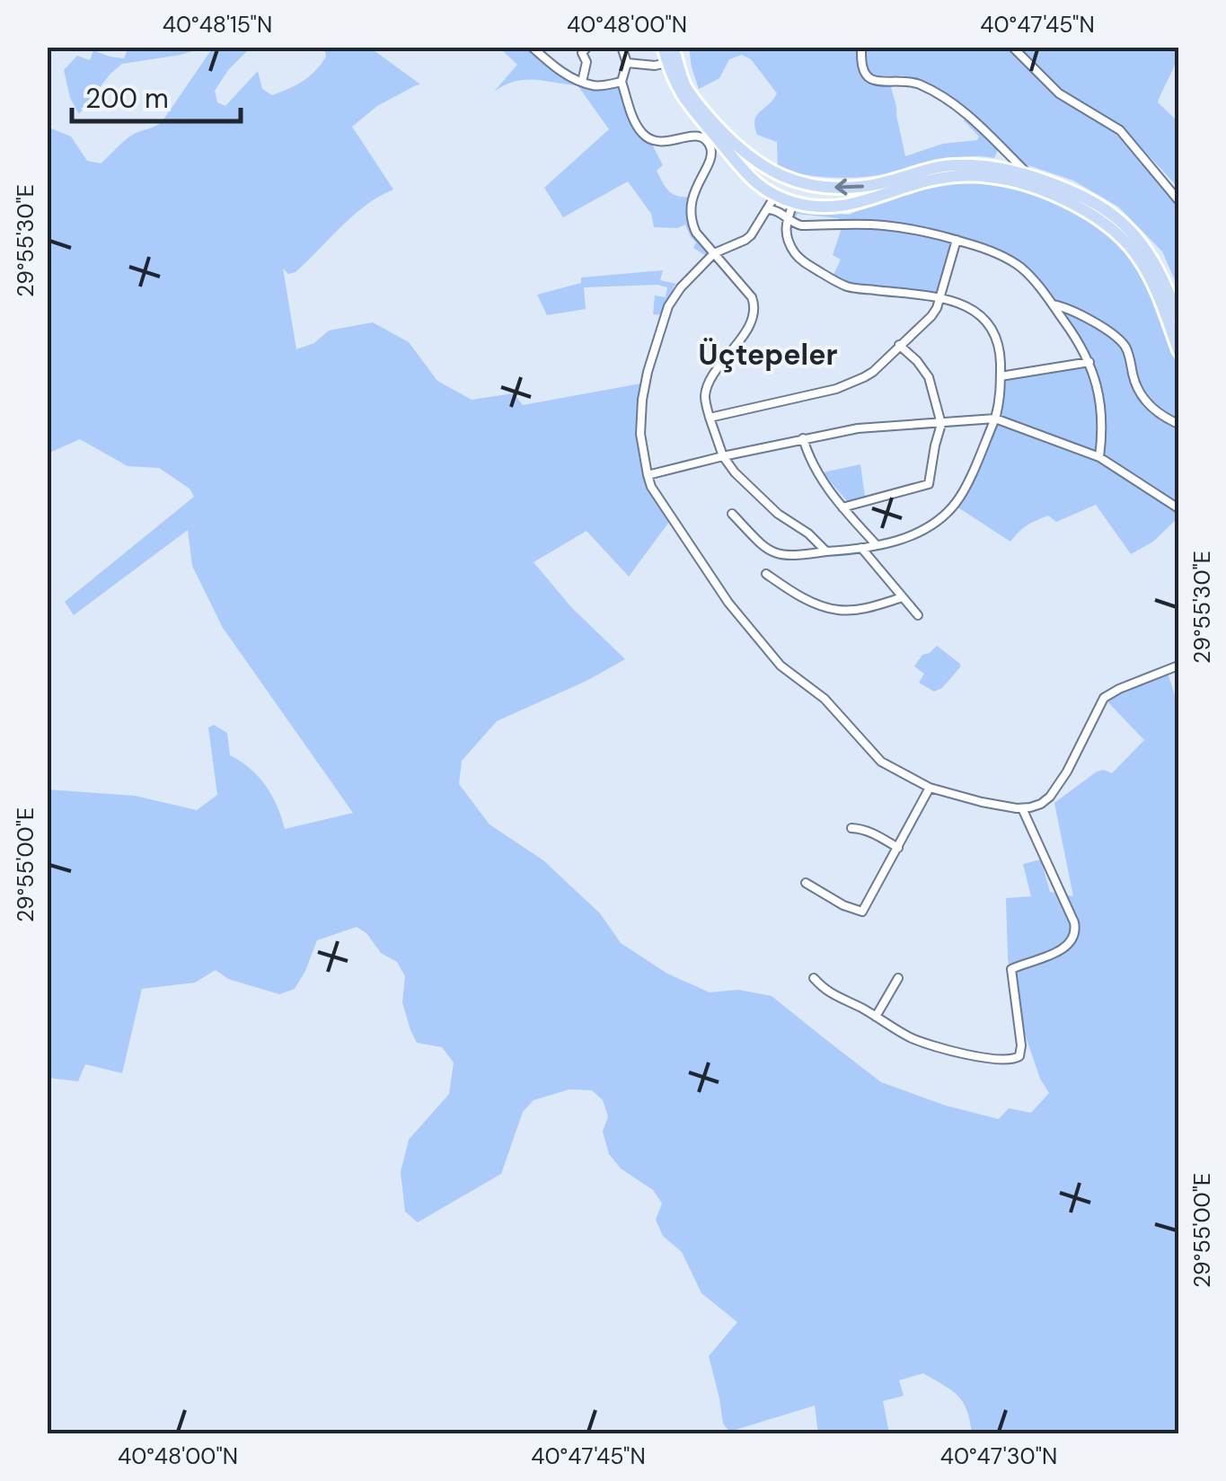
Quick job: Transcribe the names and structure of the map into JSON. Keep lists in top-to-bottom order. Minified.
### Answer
{"districts":["Üçtepeler"],"scale_bar":"200 m","coordinates":["40°48'15\"N","40°48'00\"N","40°47'45\"N","29°55'30\"E","29°55'00\"E","40°47'30\"N"]}
